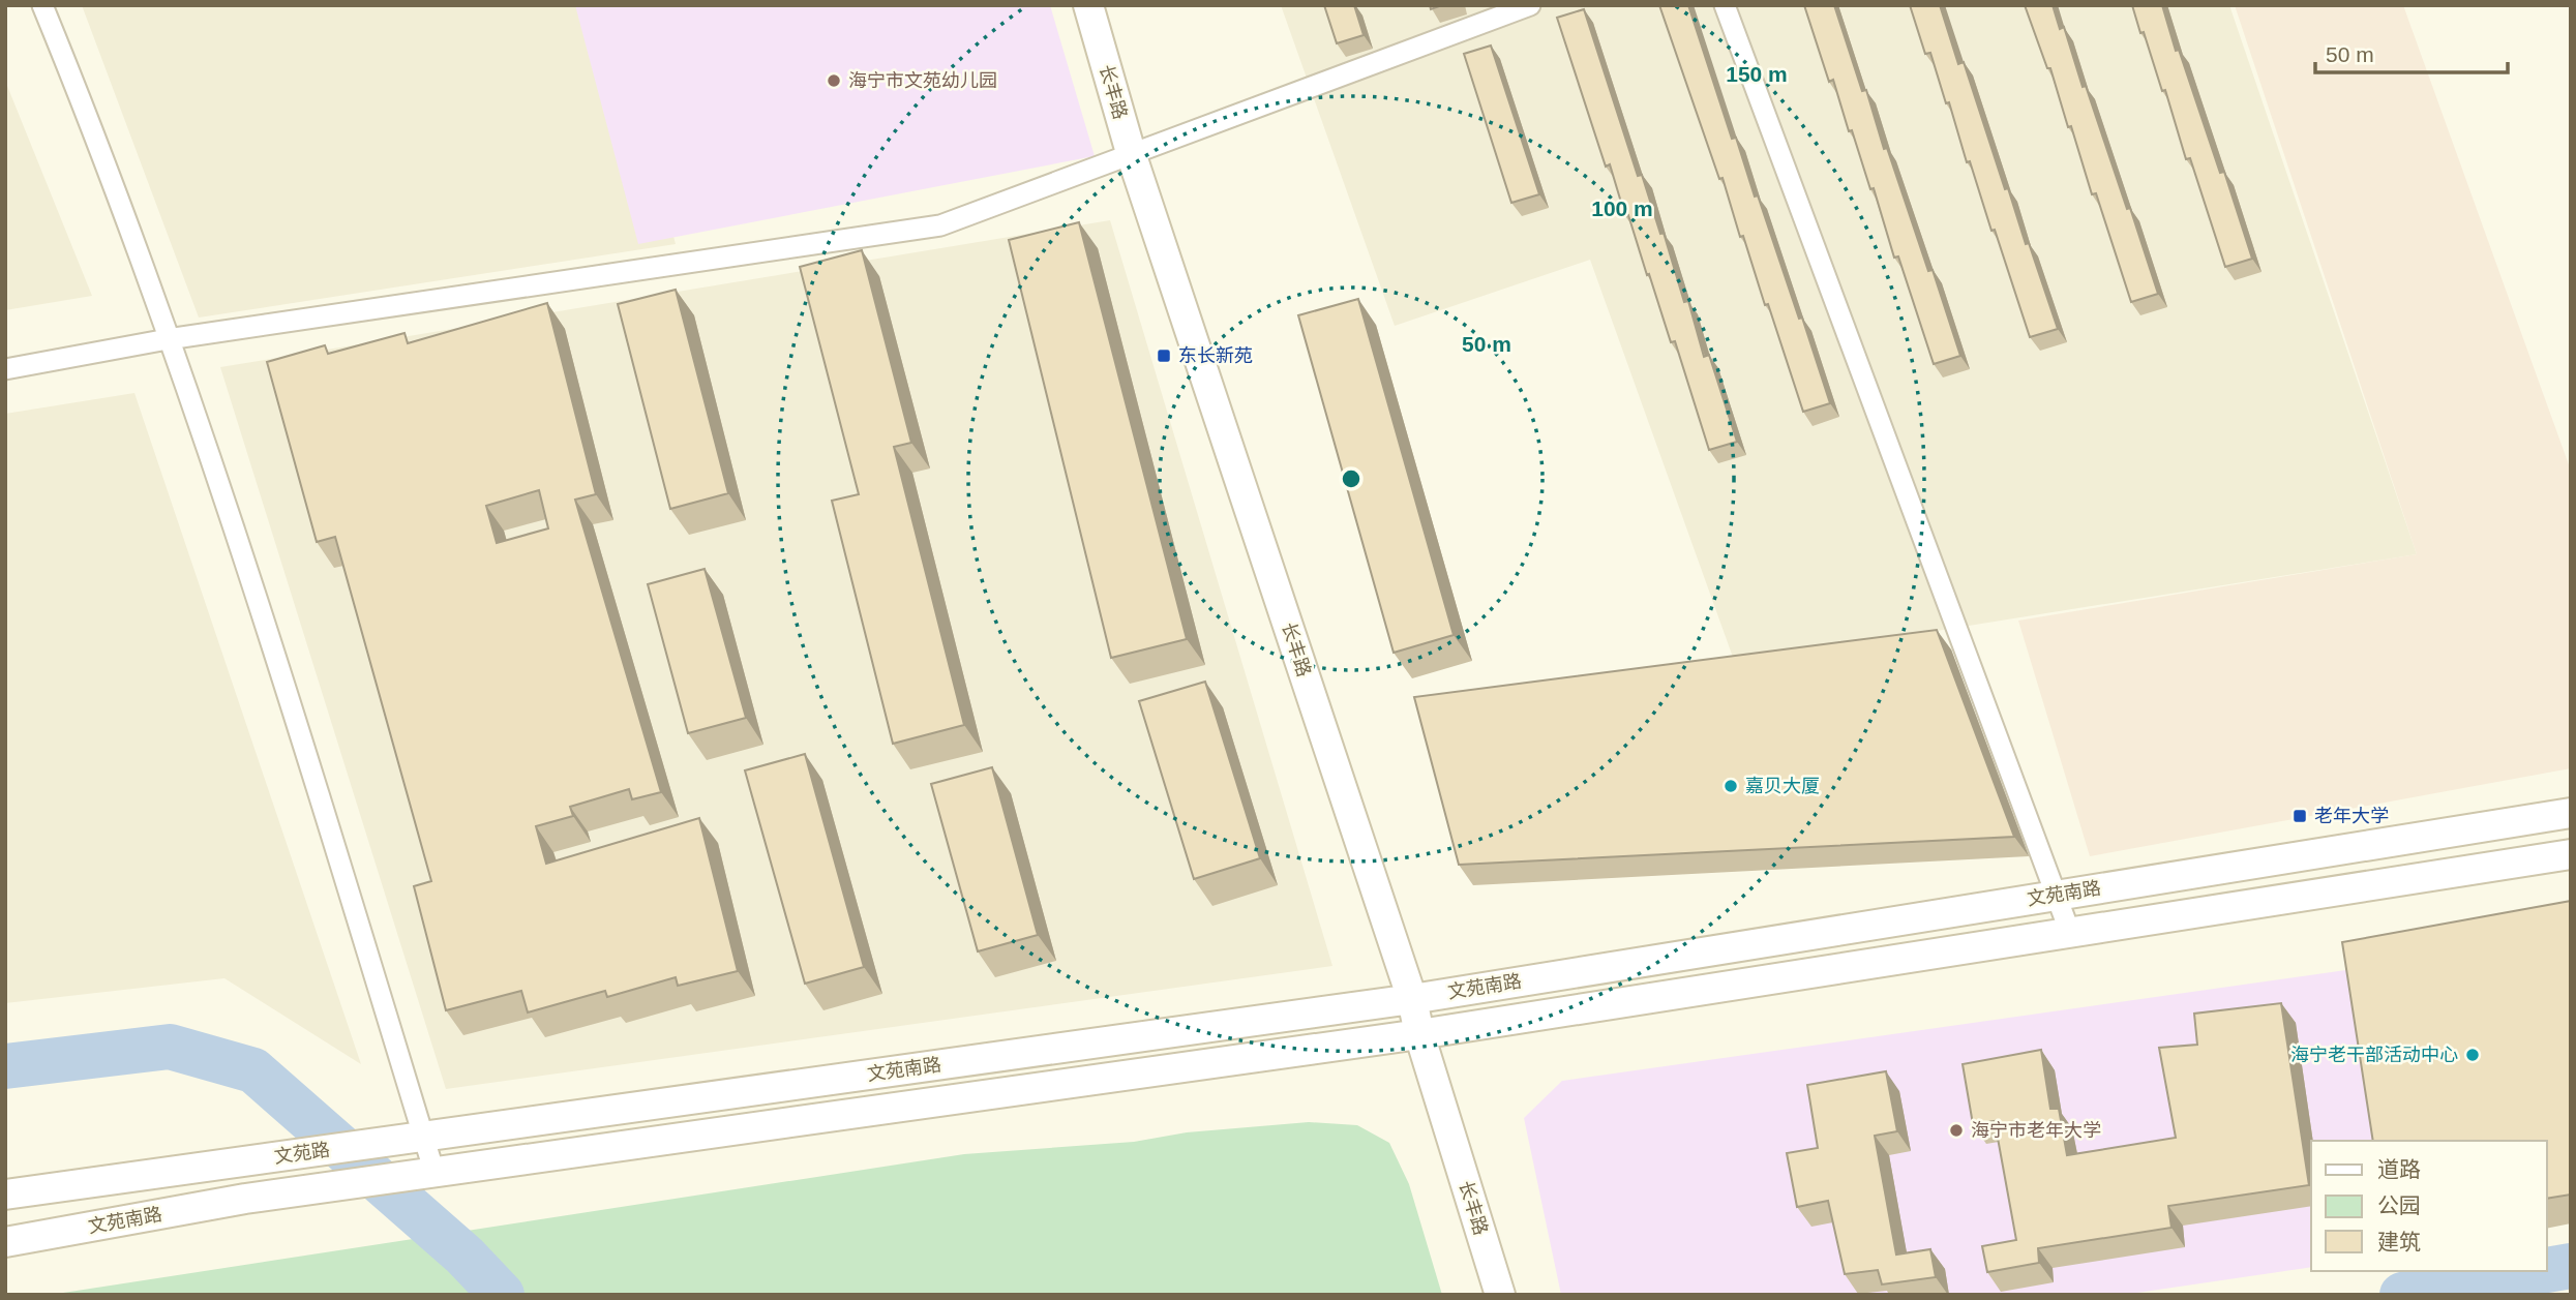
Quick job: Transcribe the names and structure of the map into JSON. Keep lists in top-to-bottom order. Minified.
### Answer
{"streets":{"main road":["长丰路","文苑南路","文苑路"]},"crossings":[["长丰路","文苑南路"],["文苑南路","文苑路"]],"places":{"other":["海宁市文苑幼儿园","嘉贝大厦","海宁老干部活动中心","海宁市老年大学"],"transit":["东长新苑","老年大学"]},"legend":["道路","公园","建筑"],"scale_bar":"50 m","rings":["150 m","100 m","50 m"]}
